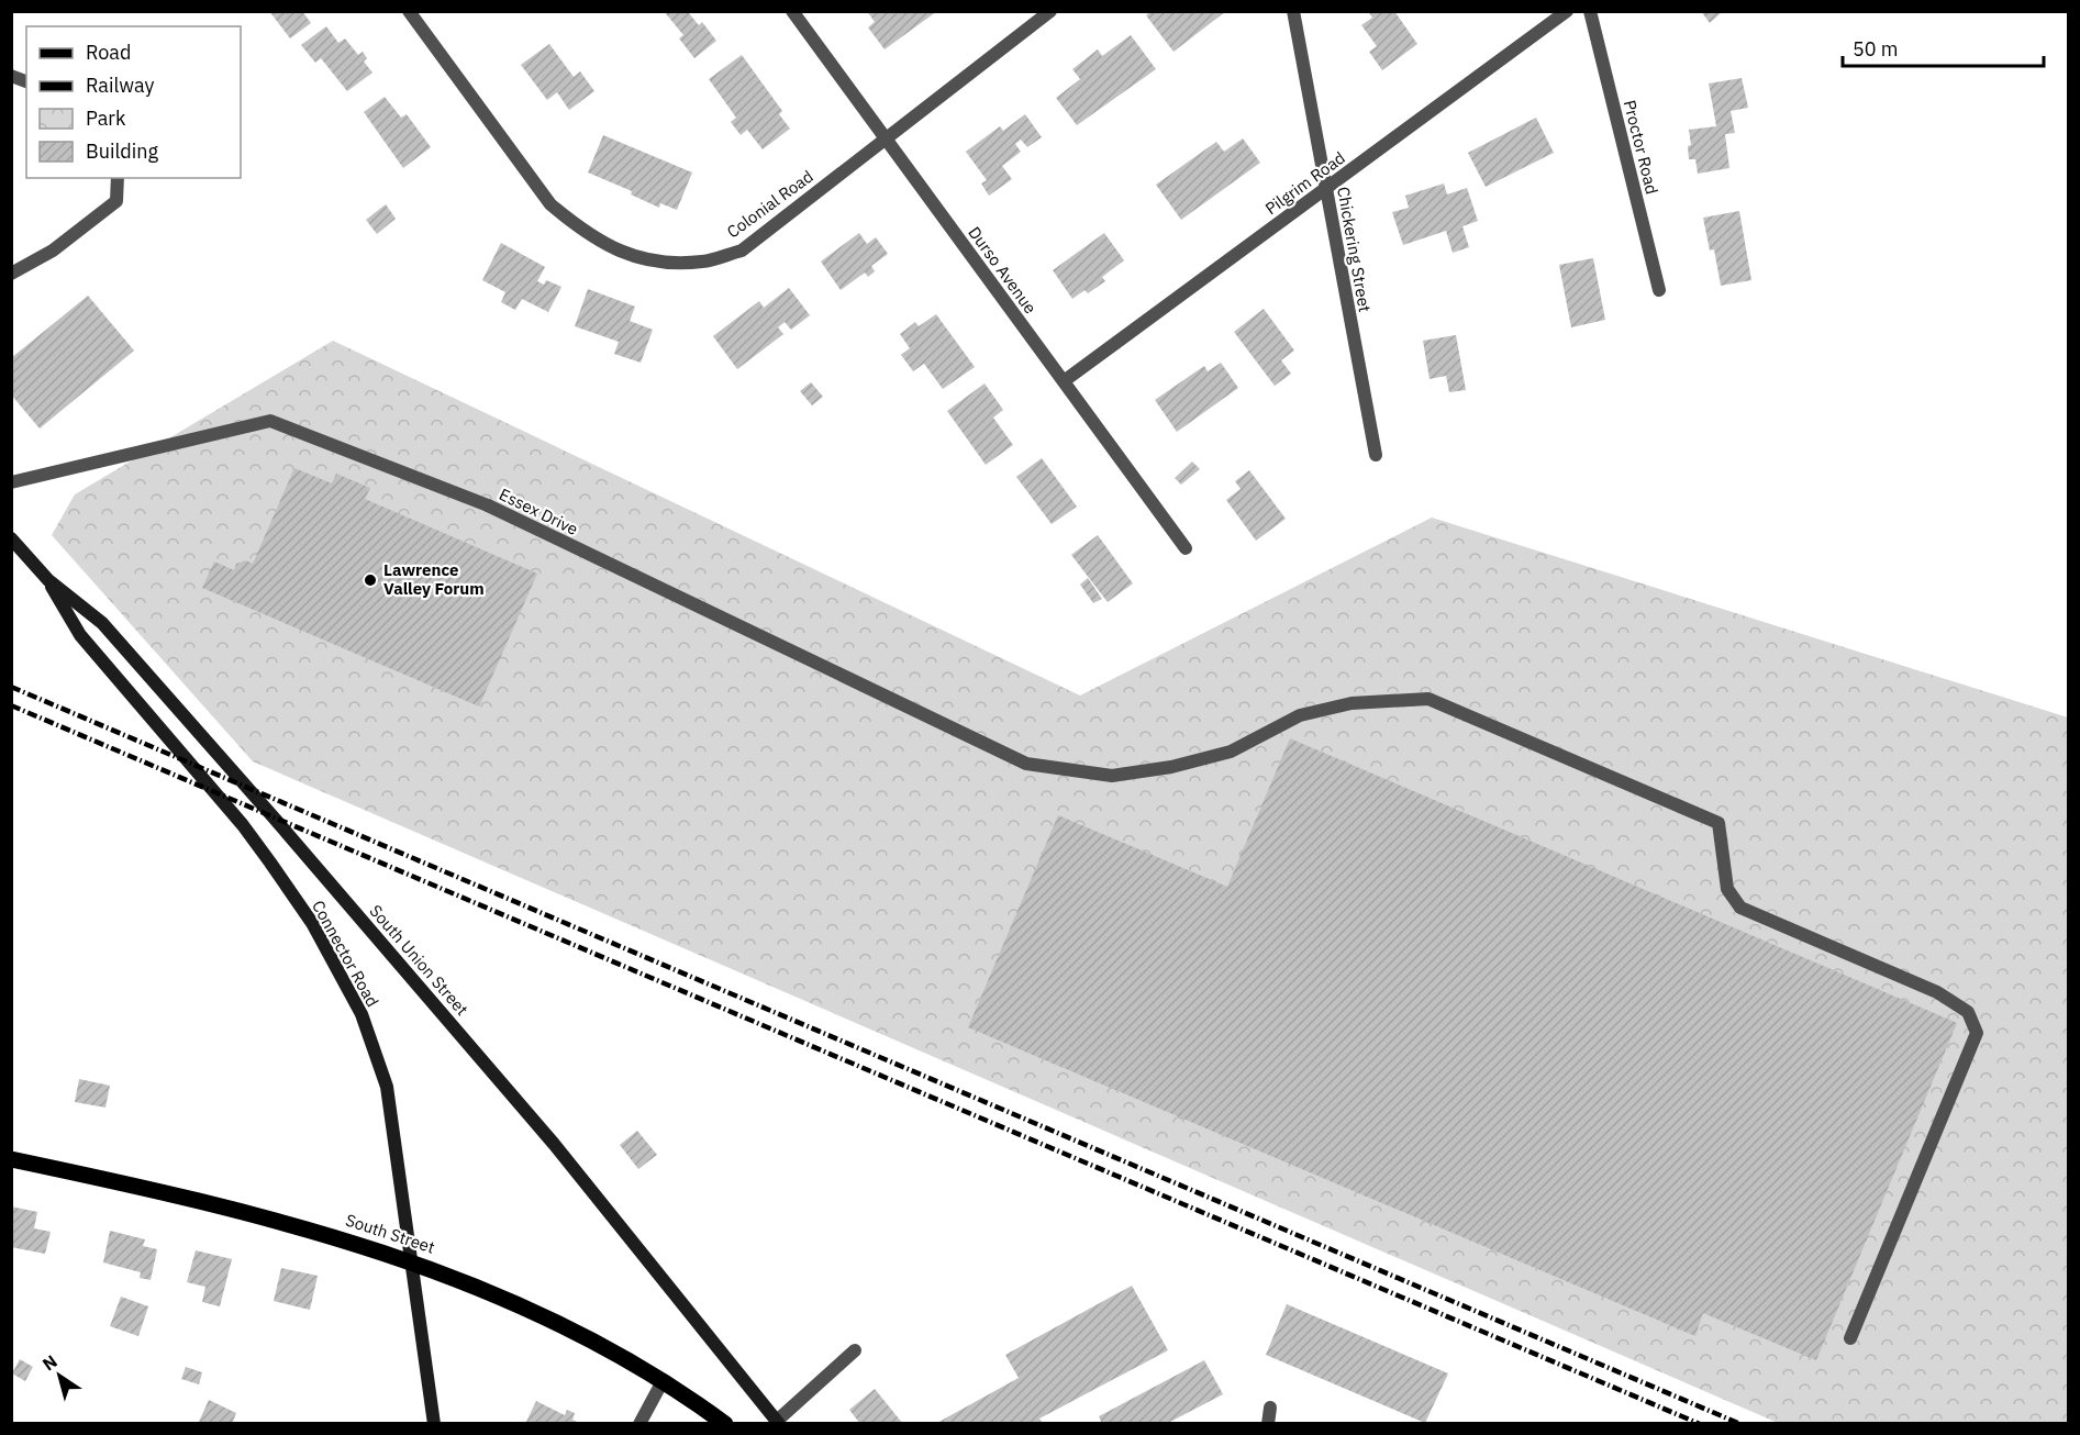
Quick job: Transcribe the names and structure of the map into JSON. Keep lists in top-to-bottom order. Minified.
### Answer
{"streets":{"main road":["Connector Road","South Union Street","South Street"],"street":["Proctor Road","Pilgrim Road","Colonial Road","Chickering Street","Durso Avenue","Essex Drive"]},"crossings":[["Pilgrim Road","Chickering Street"],["Pilgrim Road","Durso Avenue"],["Colonial Road","Durso Avenue"],["Connector Road","South Union Street"]],"places":["Lawrence Valley Forum"],"legend":["Road","Railway","Park","Building"],"scale_bar":"50 m","north":"top left"}
